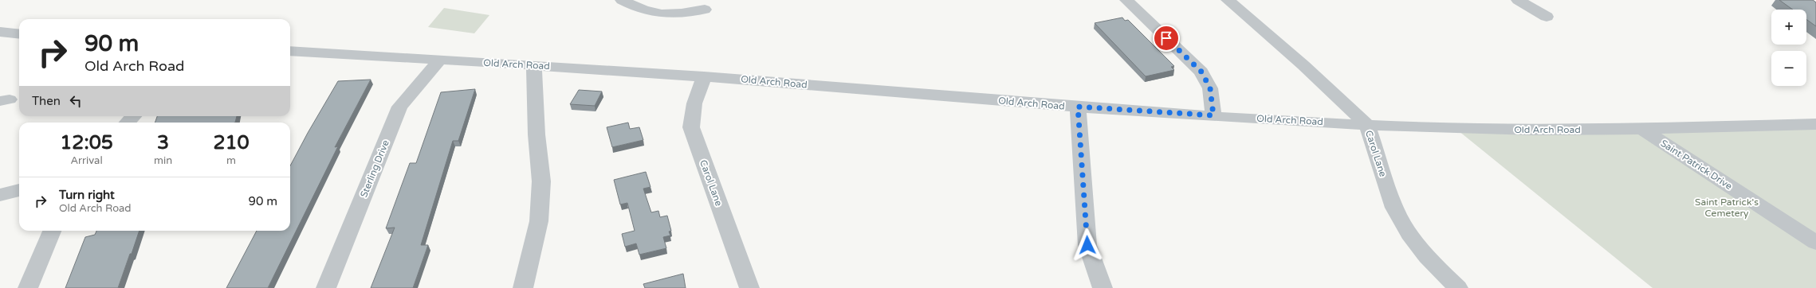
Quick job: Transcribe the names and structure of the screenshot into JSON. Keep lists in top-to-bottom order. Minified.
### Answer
{"streets":{"street":["Old Arch Road","Carol Lane","Saint Patrick Drive","Sterling Drive"]},"crossings":[["Old Arch Road","Carol Lane"],["Old Arch Road","Saint Patrick Drive"],["Old Arch Road","Sterling Drive"]],"parks":["Saint Patrick's Cemetery"],"page":{"map_buttons":["+","−"],"turn":["90 m","Old Arch Road"],"then":"Then","eta":["12:05","Arrival","3","min","210","m"],"list":[{"name":"Turn right","note":"Old Arch Road","value":"90 m"}]}}
